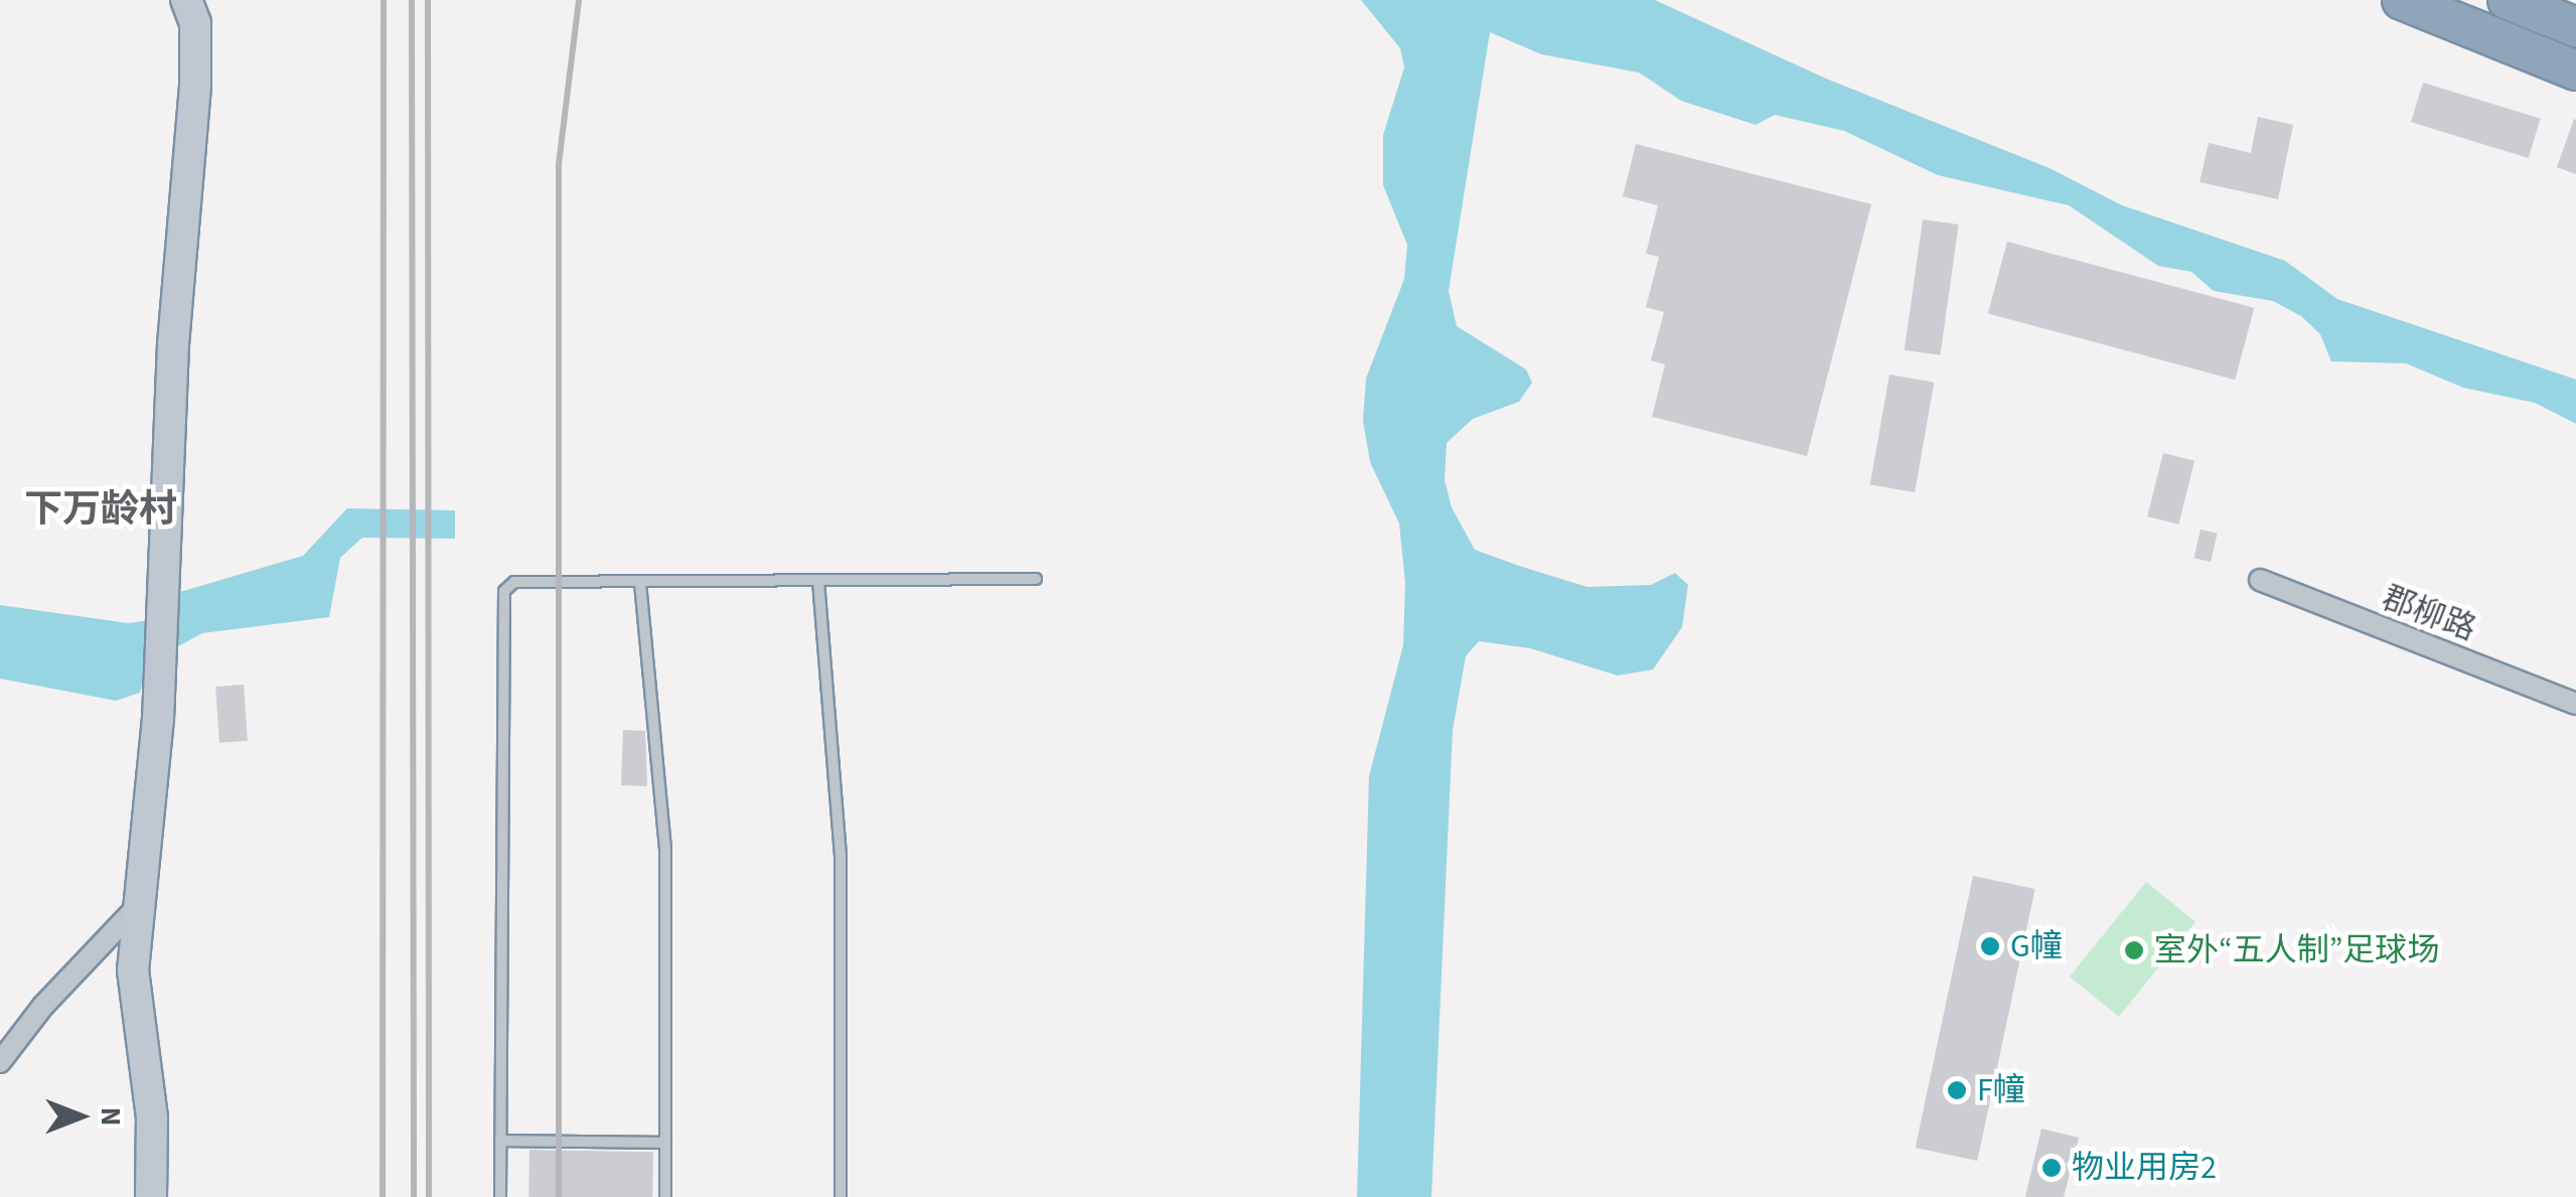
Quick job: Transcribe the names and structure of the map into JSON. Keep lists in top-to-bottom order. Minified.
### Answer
{"streets":{"street":["郡柳路"]},"districts":["下万龄村"],"places":["G幢","室外“五人制”足球场","F幢","物业用房2"],"north":"right"}
